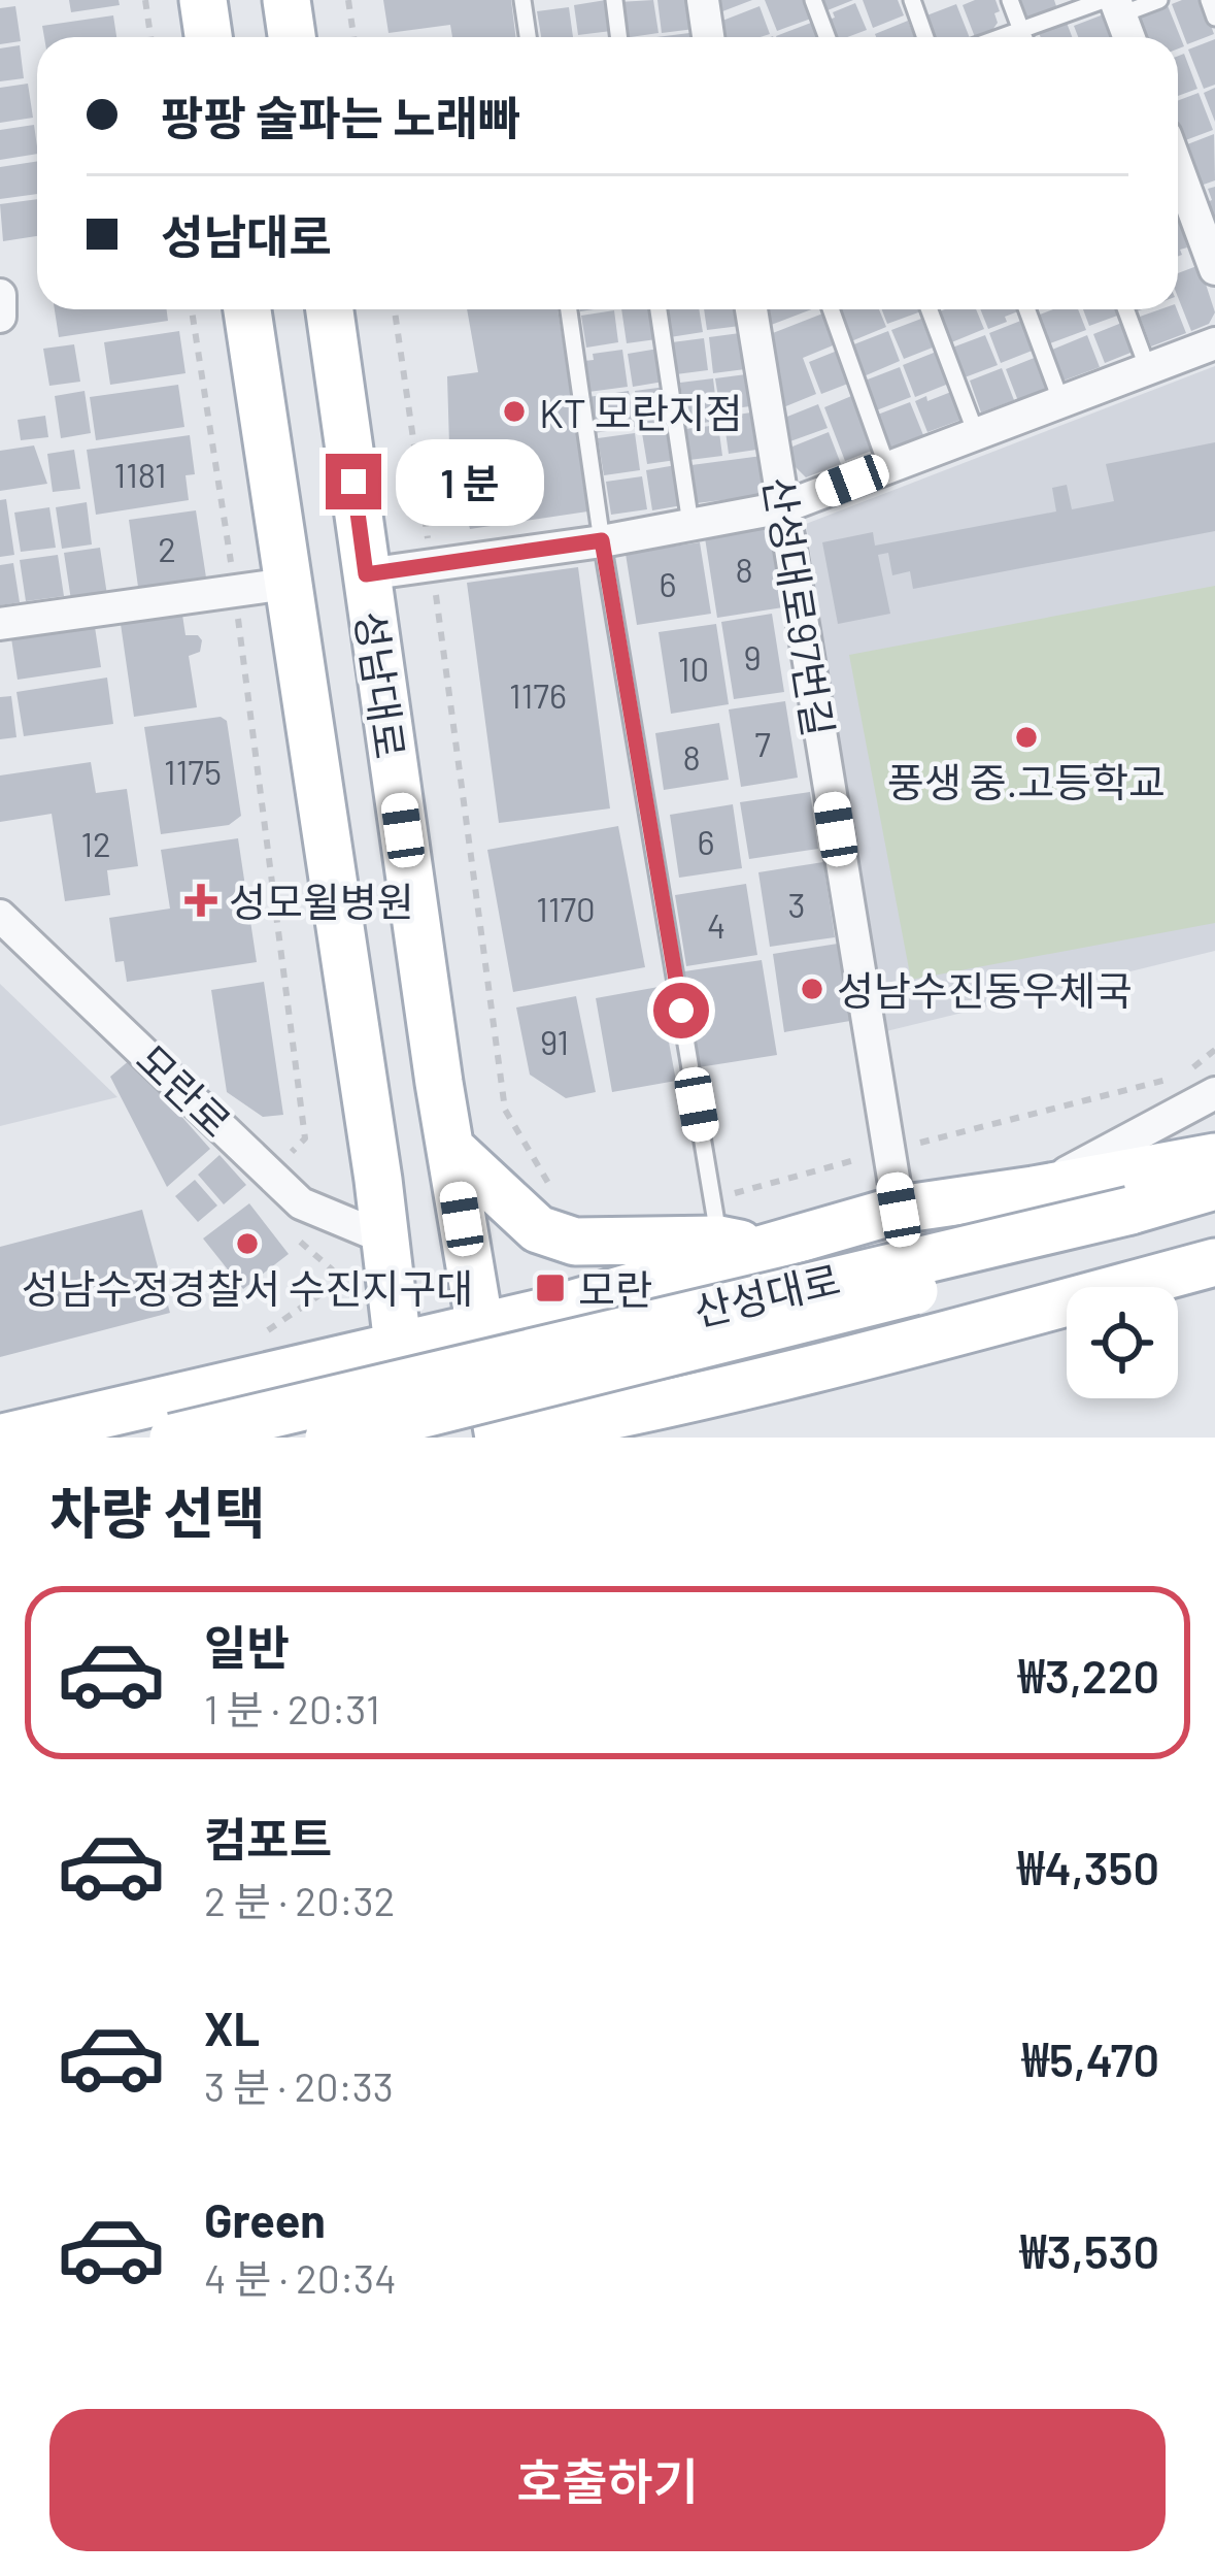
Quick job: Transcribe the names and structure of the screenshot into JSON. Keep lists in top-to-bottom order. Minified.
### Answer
{"streets":{"main road":["성남대로","산성대로"],"street":["산성대로97번길","모란로"]},"crossings":[["성남대로","모란로"]],"places":{"other":["KT 모란지점","풍생 중.고등학교","성남수진동우체국","성남수정경찰서 수진지구대"],"health":["성모윌병원"],"transit":["모란"]},"house_numbers":["1181","2","8","6","9","10","1176","7","8","1175","6","12","3","1170","4","91"],"page":{"banner":["팡팡 술파는 노래빠","성남대로"],"bubble":"1 분","heading":"차량 선택","list":[{"name":"일반","note":"1 분 · 20:31","value":"₩3,220"},{"name":"컴포트","note":"2 분 · 20:32","value":"₩4,350"},{"name":"XL","note":"3 분 · 20:33","value":"₩5,470"},{"name":"Green","note":"4 분 · 20:34","value":"₩3,530"}],"buttons":"호출하기"}}
